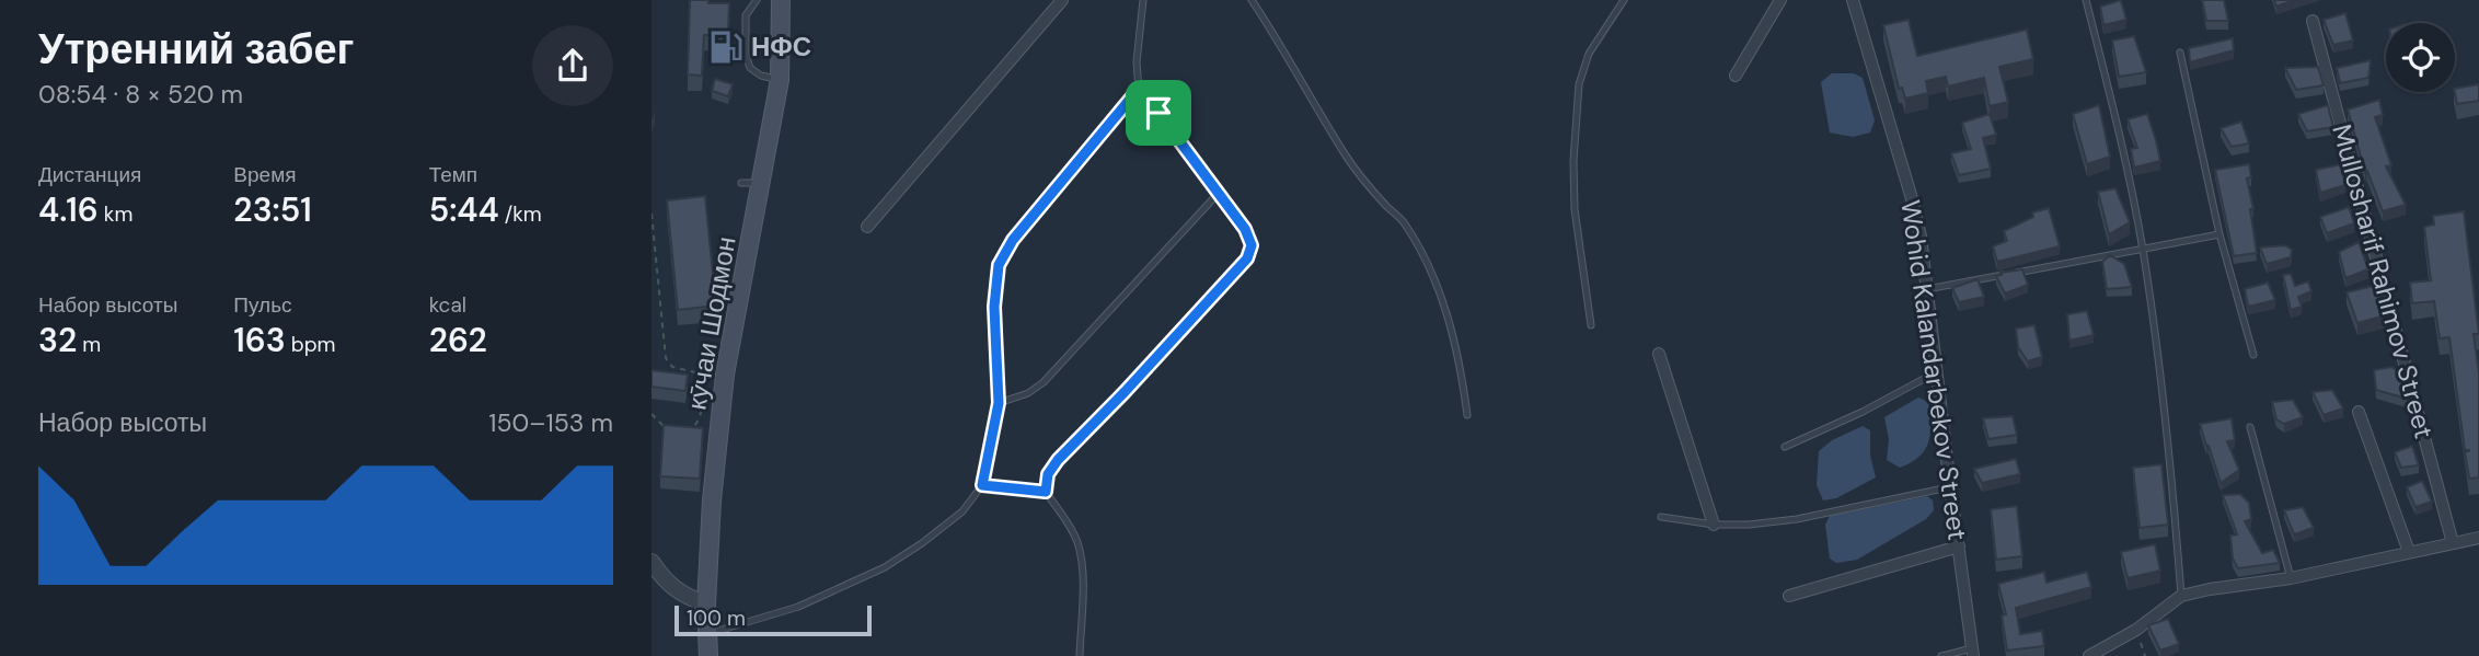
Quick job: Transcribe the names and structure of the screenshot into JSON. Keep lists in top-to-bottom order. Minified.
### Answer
{"streets":{"main road":["кӯчаи Шодмон"],"street":["Mullosharif Rahimov Street","Wohid Kalandarbekov Street"]},"places":{"fuel station":["НФС"]},"scale_bar":"100 m","page":{"heading":["Утренний забег","08:54 · 8 × 520 m"],"stats":[["Дистанция","4.16 km"],["Время","23:51"],["Темп","5:44 /km"],["Набор высоты","32 m"],["Пульс","163 bpm"],["kcal","262"]],"chart":["Набор высоты","150–153 m"],"scale":"100 m"}}
